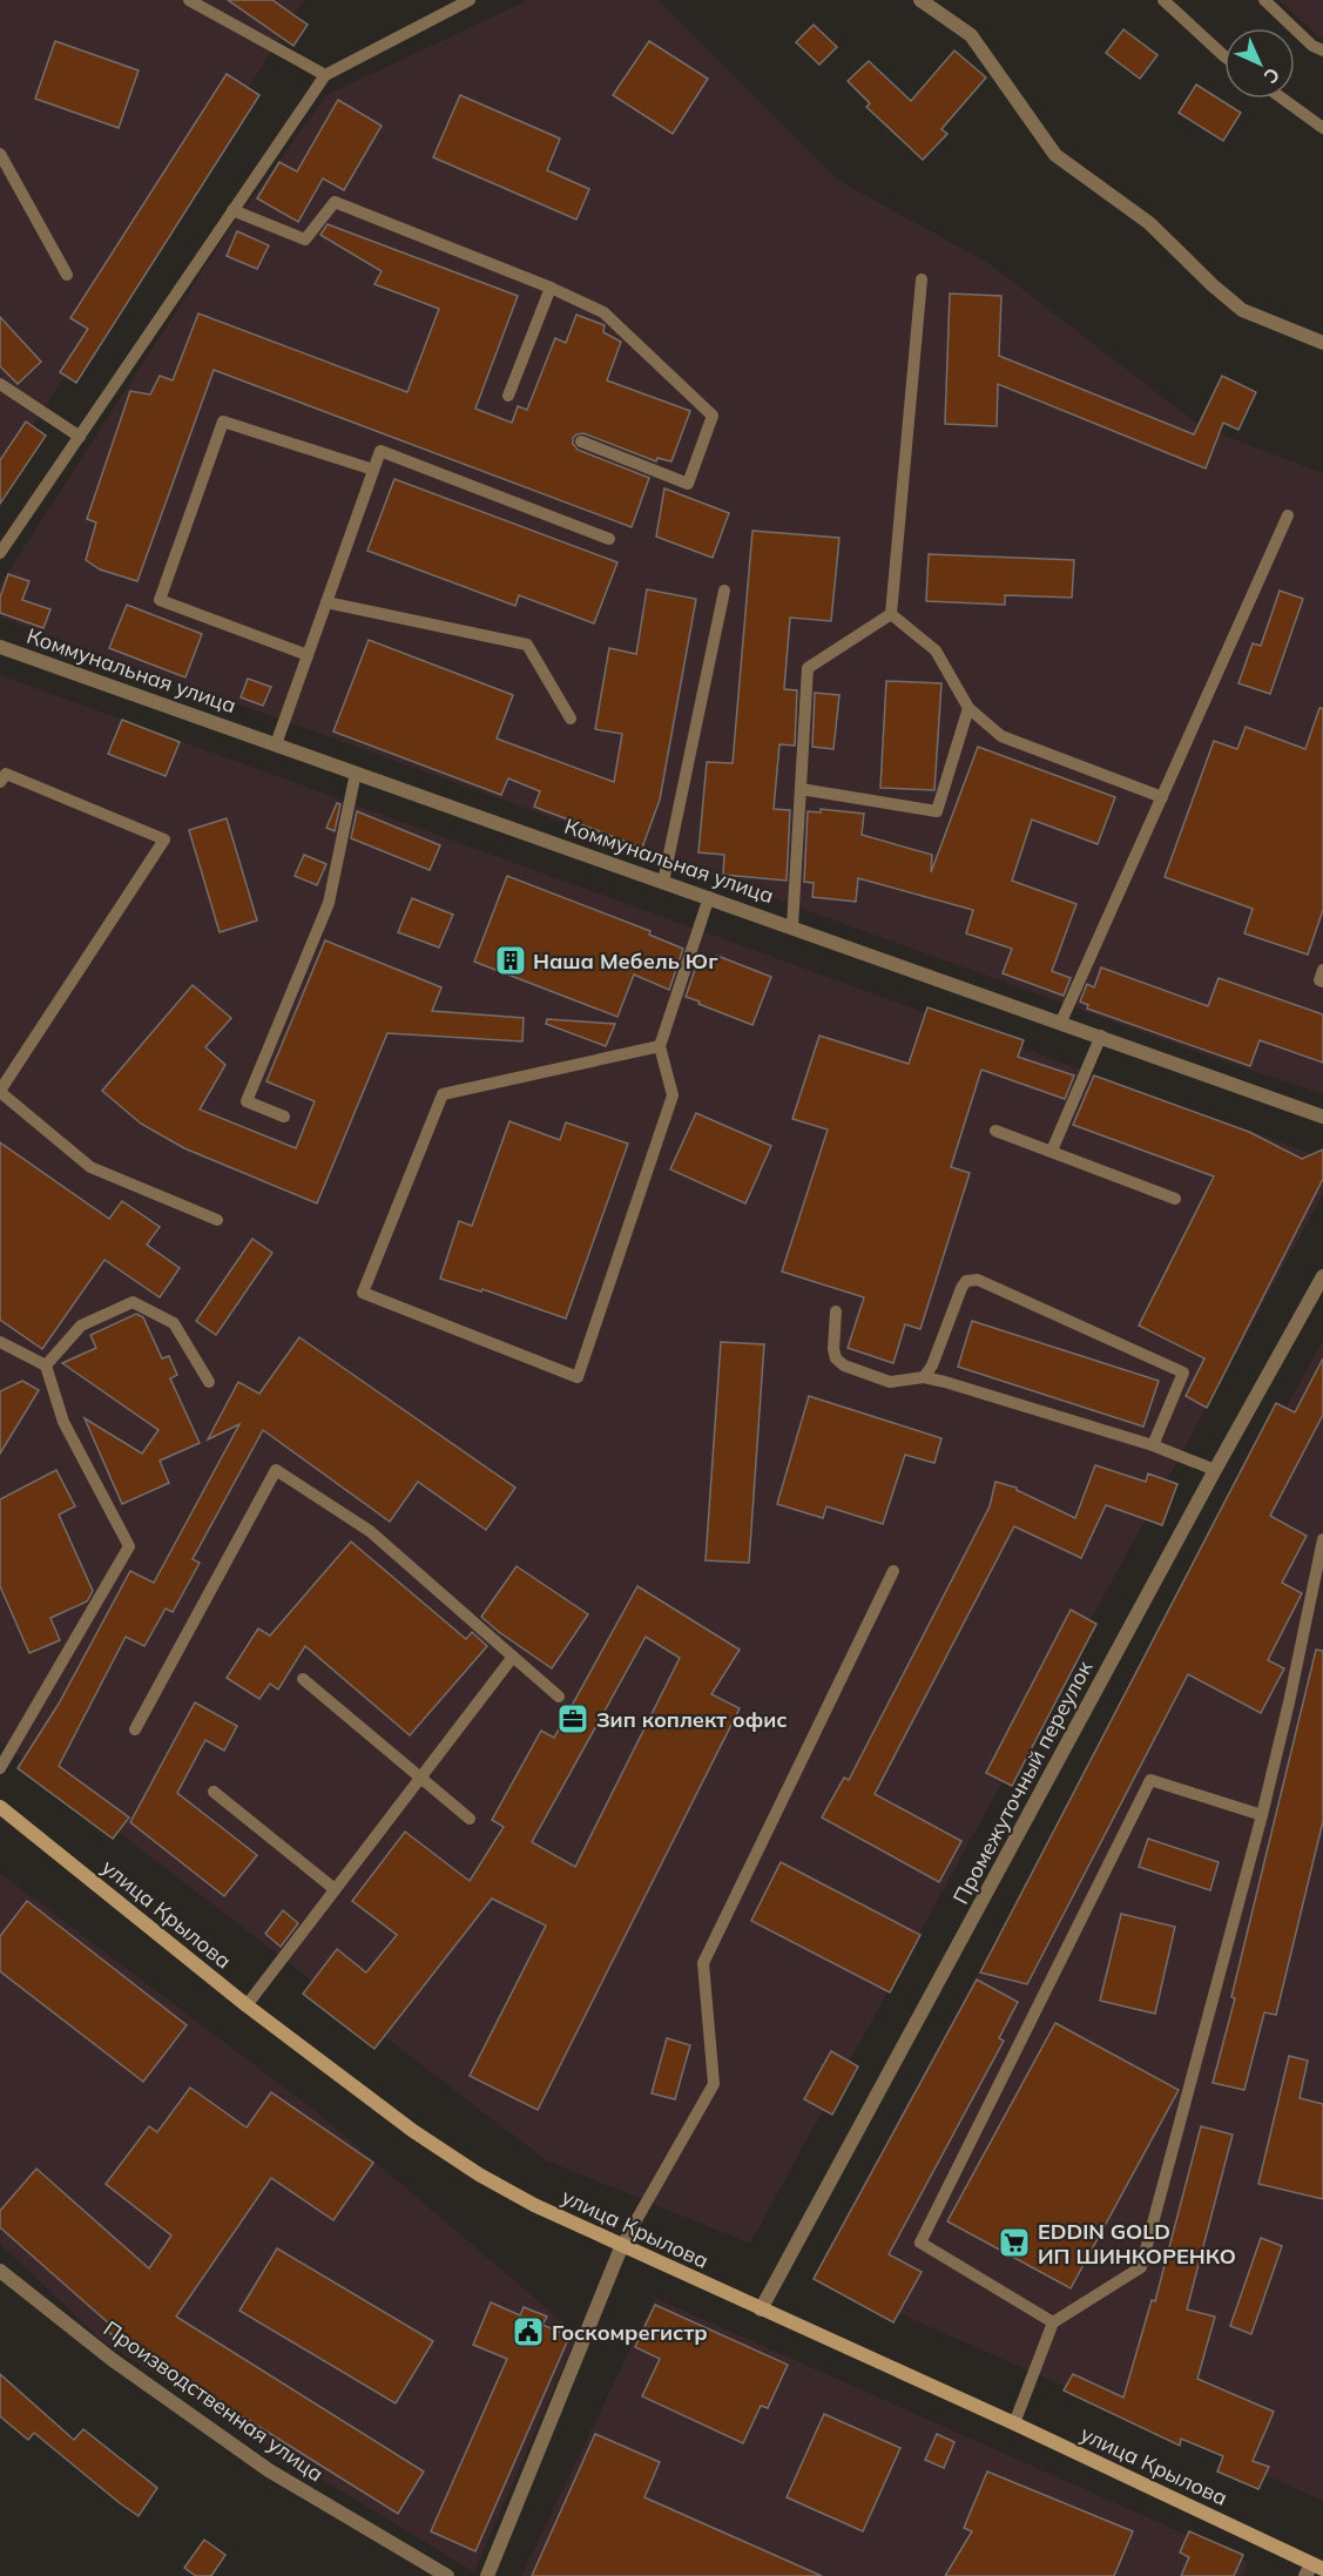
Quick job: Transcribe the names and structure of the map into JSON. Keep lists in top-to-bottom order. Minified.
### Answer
{"streets":{"main road":["улица Крылова"],"street":["Коммунальная улица","Промежуточный переулок","Производственная улица"]},"crossings":[["Промежуточный переулок","улица Крылова"]],"places":{"building":["Наша Мебель Юг"],"office":["Зип коплект офис"],"supermarket":["EDDIN GOLD ИП ШИНКОРЕНКО"],"public building":["Госкомрегистр"]},"north":"bottom right"}
